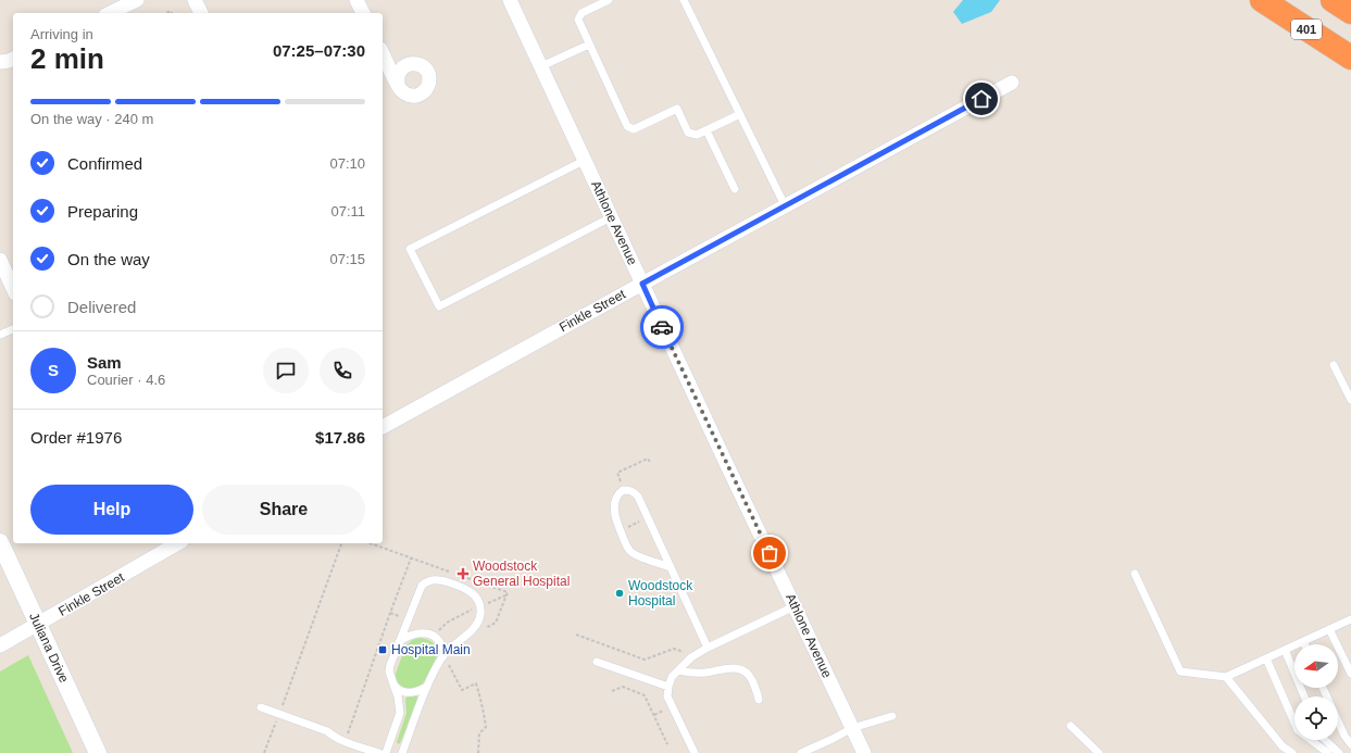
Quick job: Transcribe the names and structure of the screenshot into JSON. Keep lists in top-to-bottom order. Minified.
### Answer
{"streets":{"highway":["401"],"street":["Athlone Avenue","Finkle Street","Juliana Drive"]},"crossings":[["Athlone Avenue","Finkle Street"],["Finkle Street","Juliana Drive"]],"places":{"health":["Woodstock General Hospital"],"other":["Woodstock Hospital"],"transit":["Hospital Main"]},"north":"left","page":{"heading":["2 min","Arriving in","07:25–07:30"],"panel":["Sam","Courier · 4.6","Order #1976","$17.86"],"bar":"On the way · 240 m","list":[["Confirmed","07:10"],["Preparing","07:11"],["On the way","07:15"],"Delivered"],"round":"S","buttons":["Help","Share"]}}
